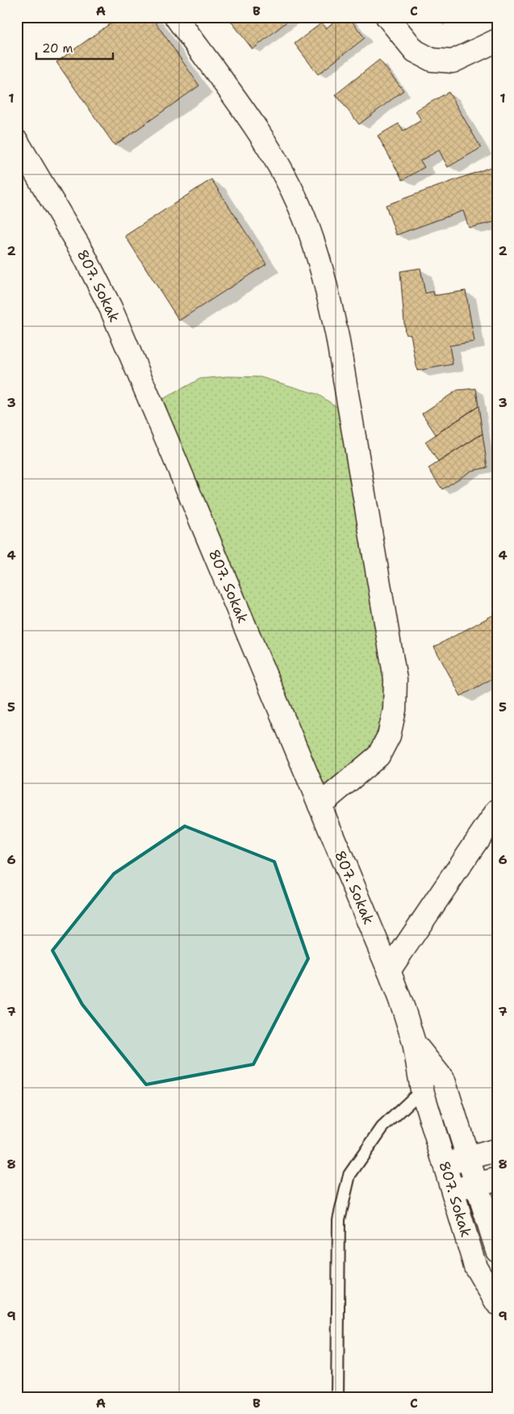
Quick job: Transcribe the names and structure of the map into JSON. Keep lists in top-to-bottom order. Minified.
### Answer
{"streets":{"main road":["807. Sokak"]},"scale_bar":"20 m","grid":{"columns":["A","B","C"],"rows":["1","2","3","4","5","6","7","8","9"]}}
